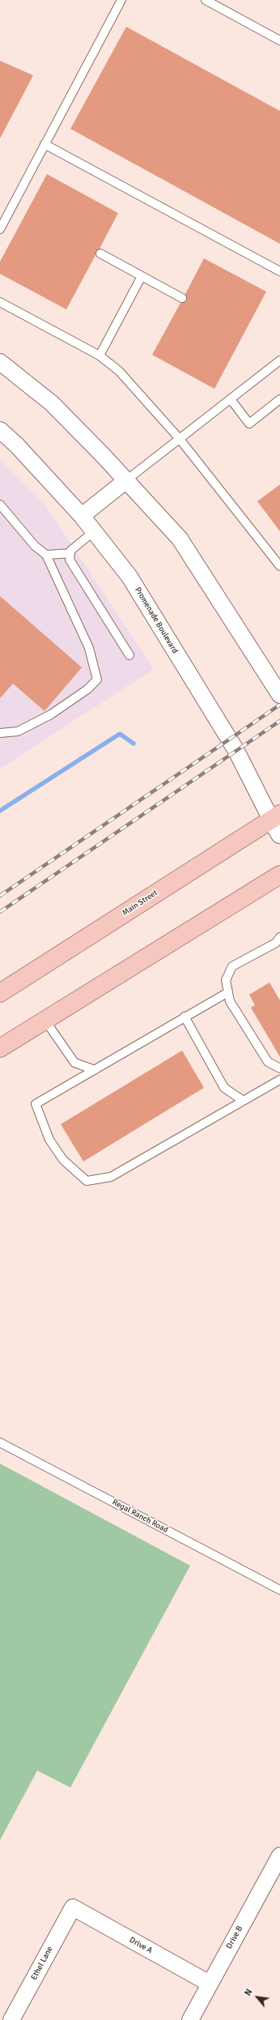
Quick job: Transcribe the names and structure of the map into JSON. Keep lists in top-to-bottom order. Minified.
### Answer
{"streets":{"highway":["Main Street"],"street":["Promenade Boulevard","Drive B","Drive A","Ethel Lane"],"lane":["Regal Ranch Road"]},"crossings":[["Promenade Boulevard","Main Street"],["Drive B","Drive A"],["Drive A","Ethel Lane"]],"north":"top left"}
